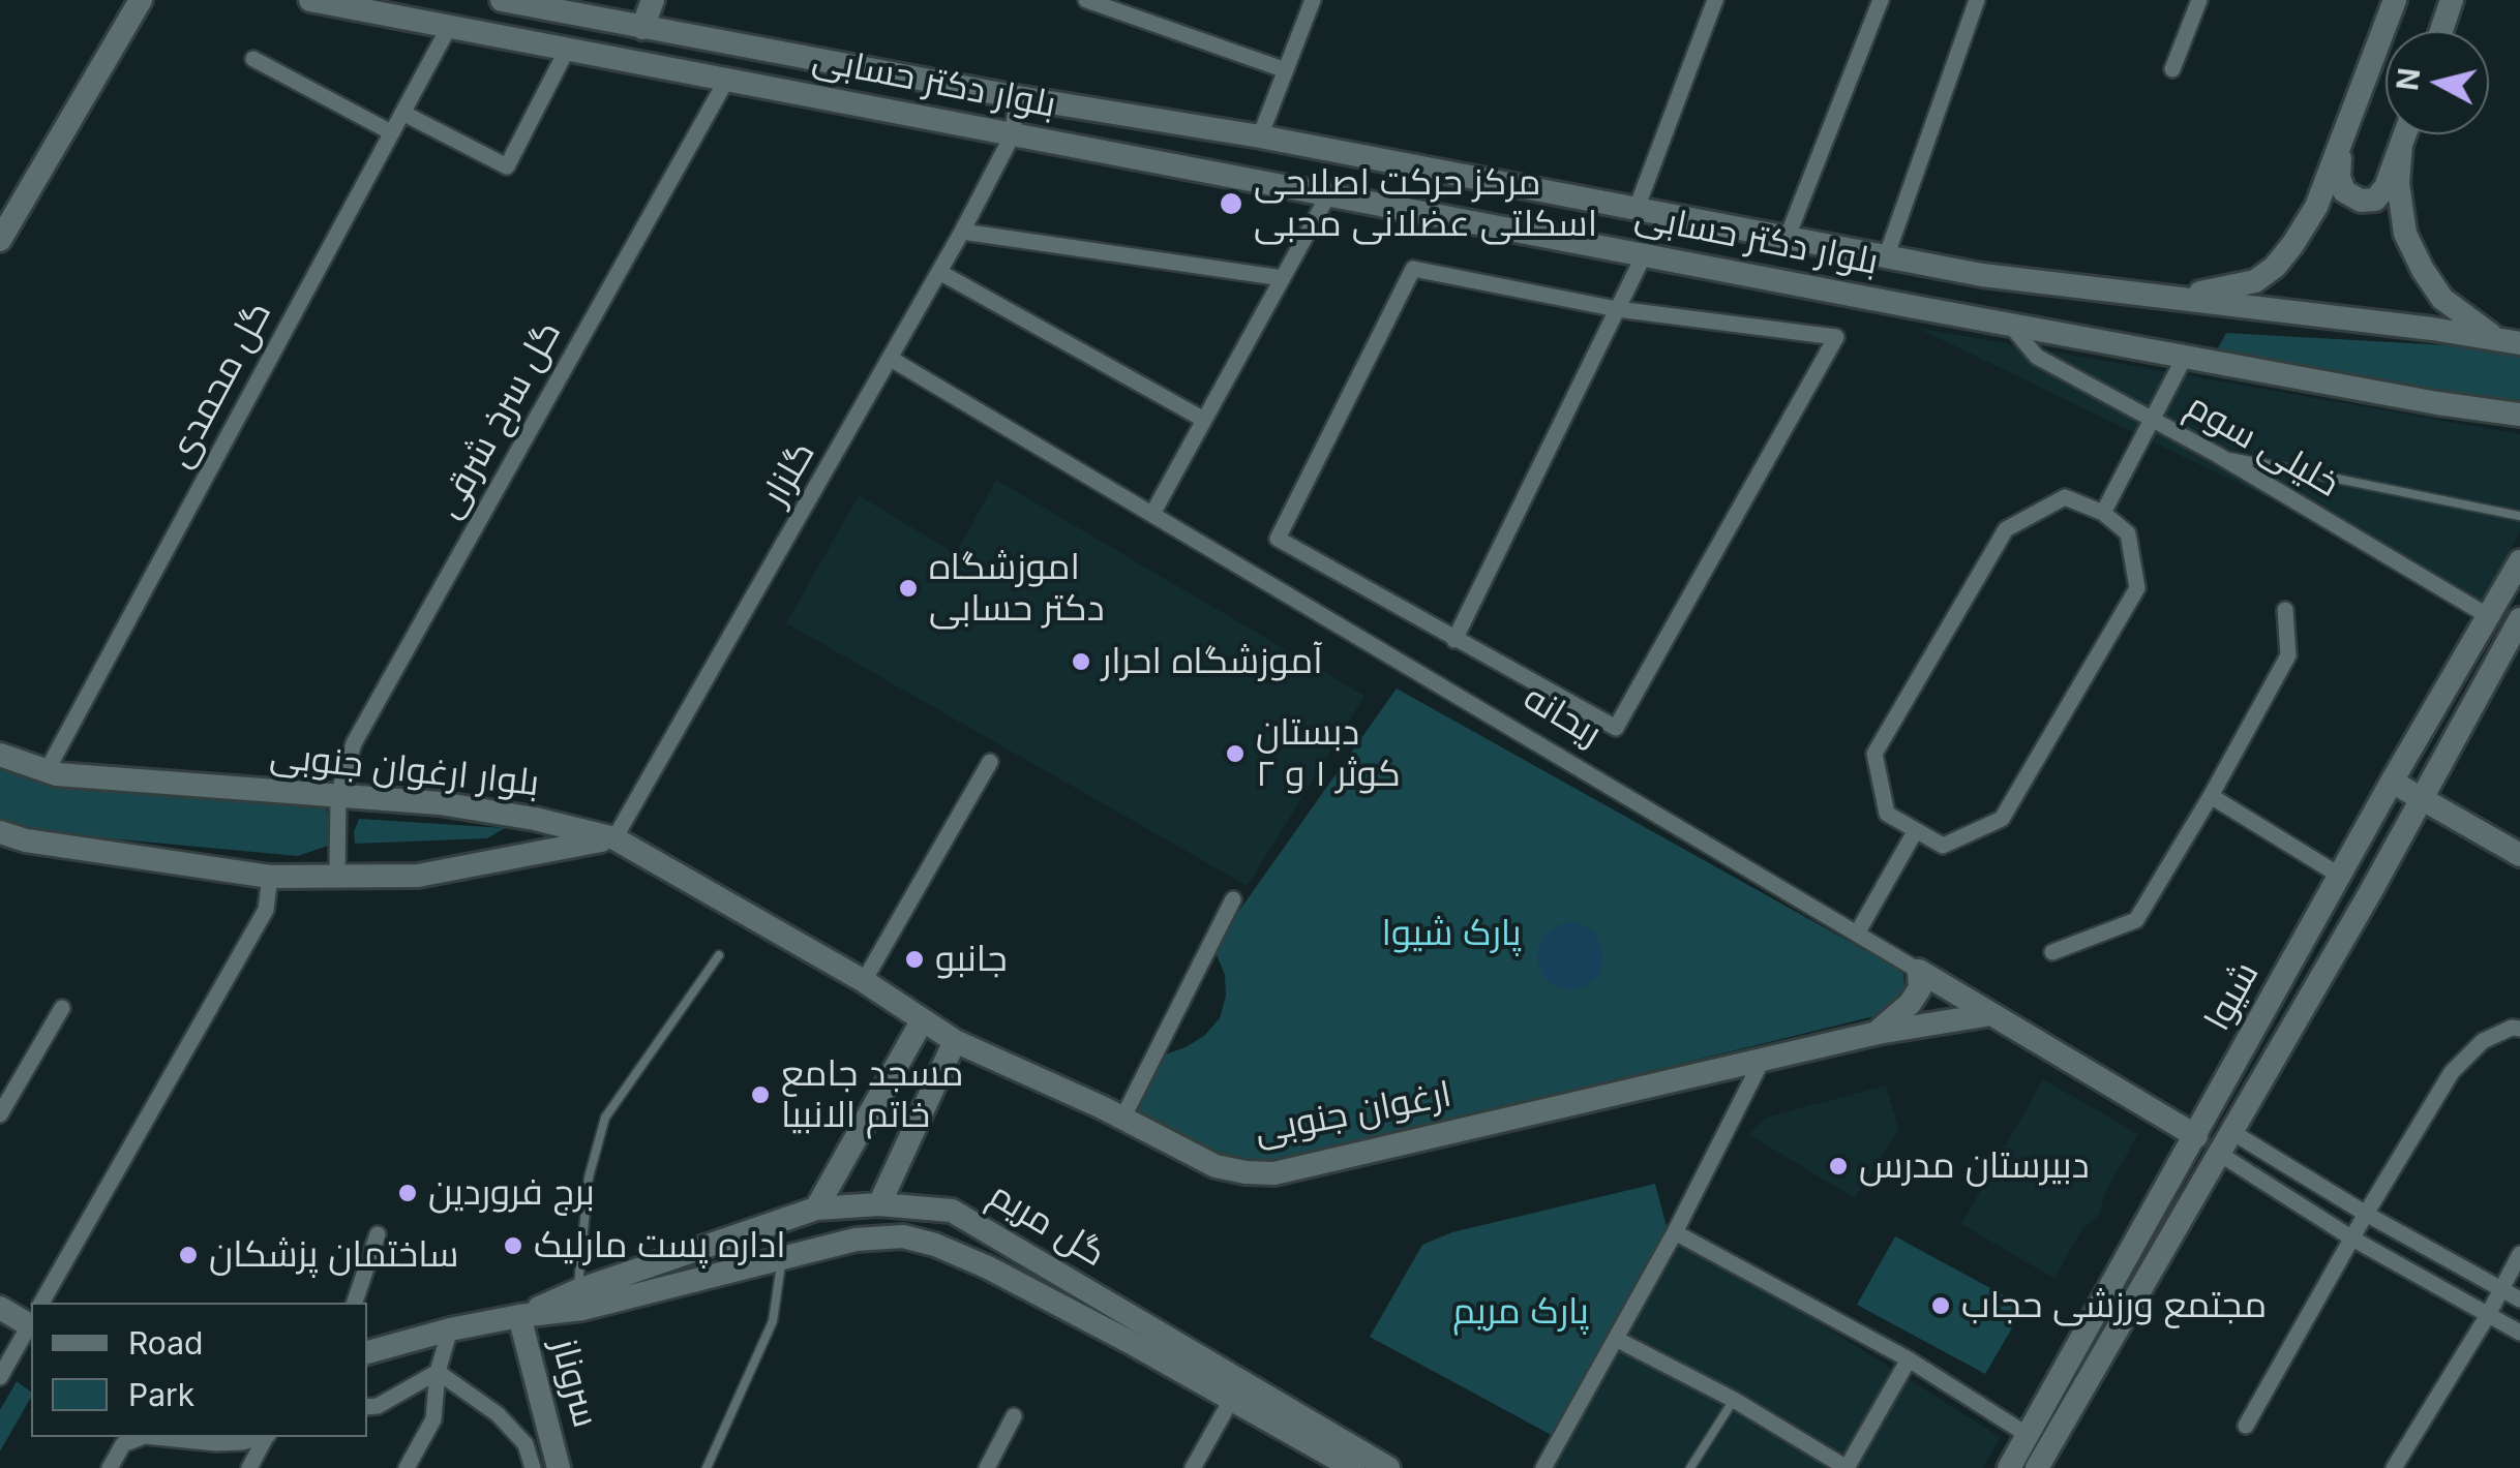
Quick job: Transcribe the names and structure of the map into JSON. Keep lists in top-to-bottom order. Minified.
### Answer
{"streets":{"street":["بلوار دکتر حسابی","گل محمدی","گل سرخ شرقی","خلیلی سوم","گلزار","ریحانه","بلوار ارغوان جنوبی","شیوا","ارغوان جنوبی","گل مریم","سروناز"]},"crossings":[["بلوار دکتر حسابی","گل محمدی"],["بلوار دکتر حسابی","گل سرخ شرقی"],["بلوار دکتر حسابی","خلیلی سوم"],["بلوار دکتر حسابی","گلزار"],["گل محمدی","بلوار ارغوان جنوبی"],["گل سرخ شرقی","بلوار ارغوان جنوبی"],["خلیلی سوم","شیوا"],["گلزار","ریحانه"],["گلزار","بلوار ارغوان جنوبی"],["گلزار","ارغوان جنوبی"],["ریحانه","شیوا"],["ریحانه","ارغوان جنوبی"],["بلوار ارغوان جنوبی","ارغوان جنوبی"],["گل مریم","سروناز"]],"parks":["پارک شیوا","پارک مریم"],"places":["مرکز حرکت اصلاحی اسکلتی عضلانی محبی","اموزشگاه دکتر حسابی","آموزشگاه احرار","دبستان کوثر ۱ و ۲","جانبو","مسجد جامع خاتم الانبیا","دبیرستان مدرس","برج فروردین","اداره پست مارلیک","ساختمان پزشکان","مجتمع ورزشی حجاب"],"legend":["Road","Park"],"north":"left"}
